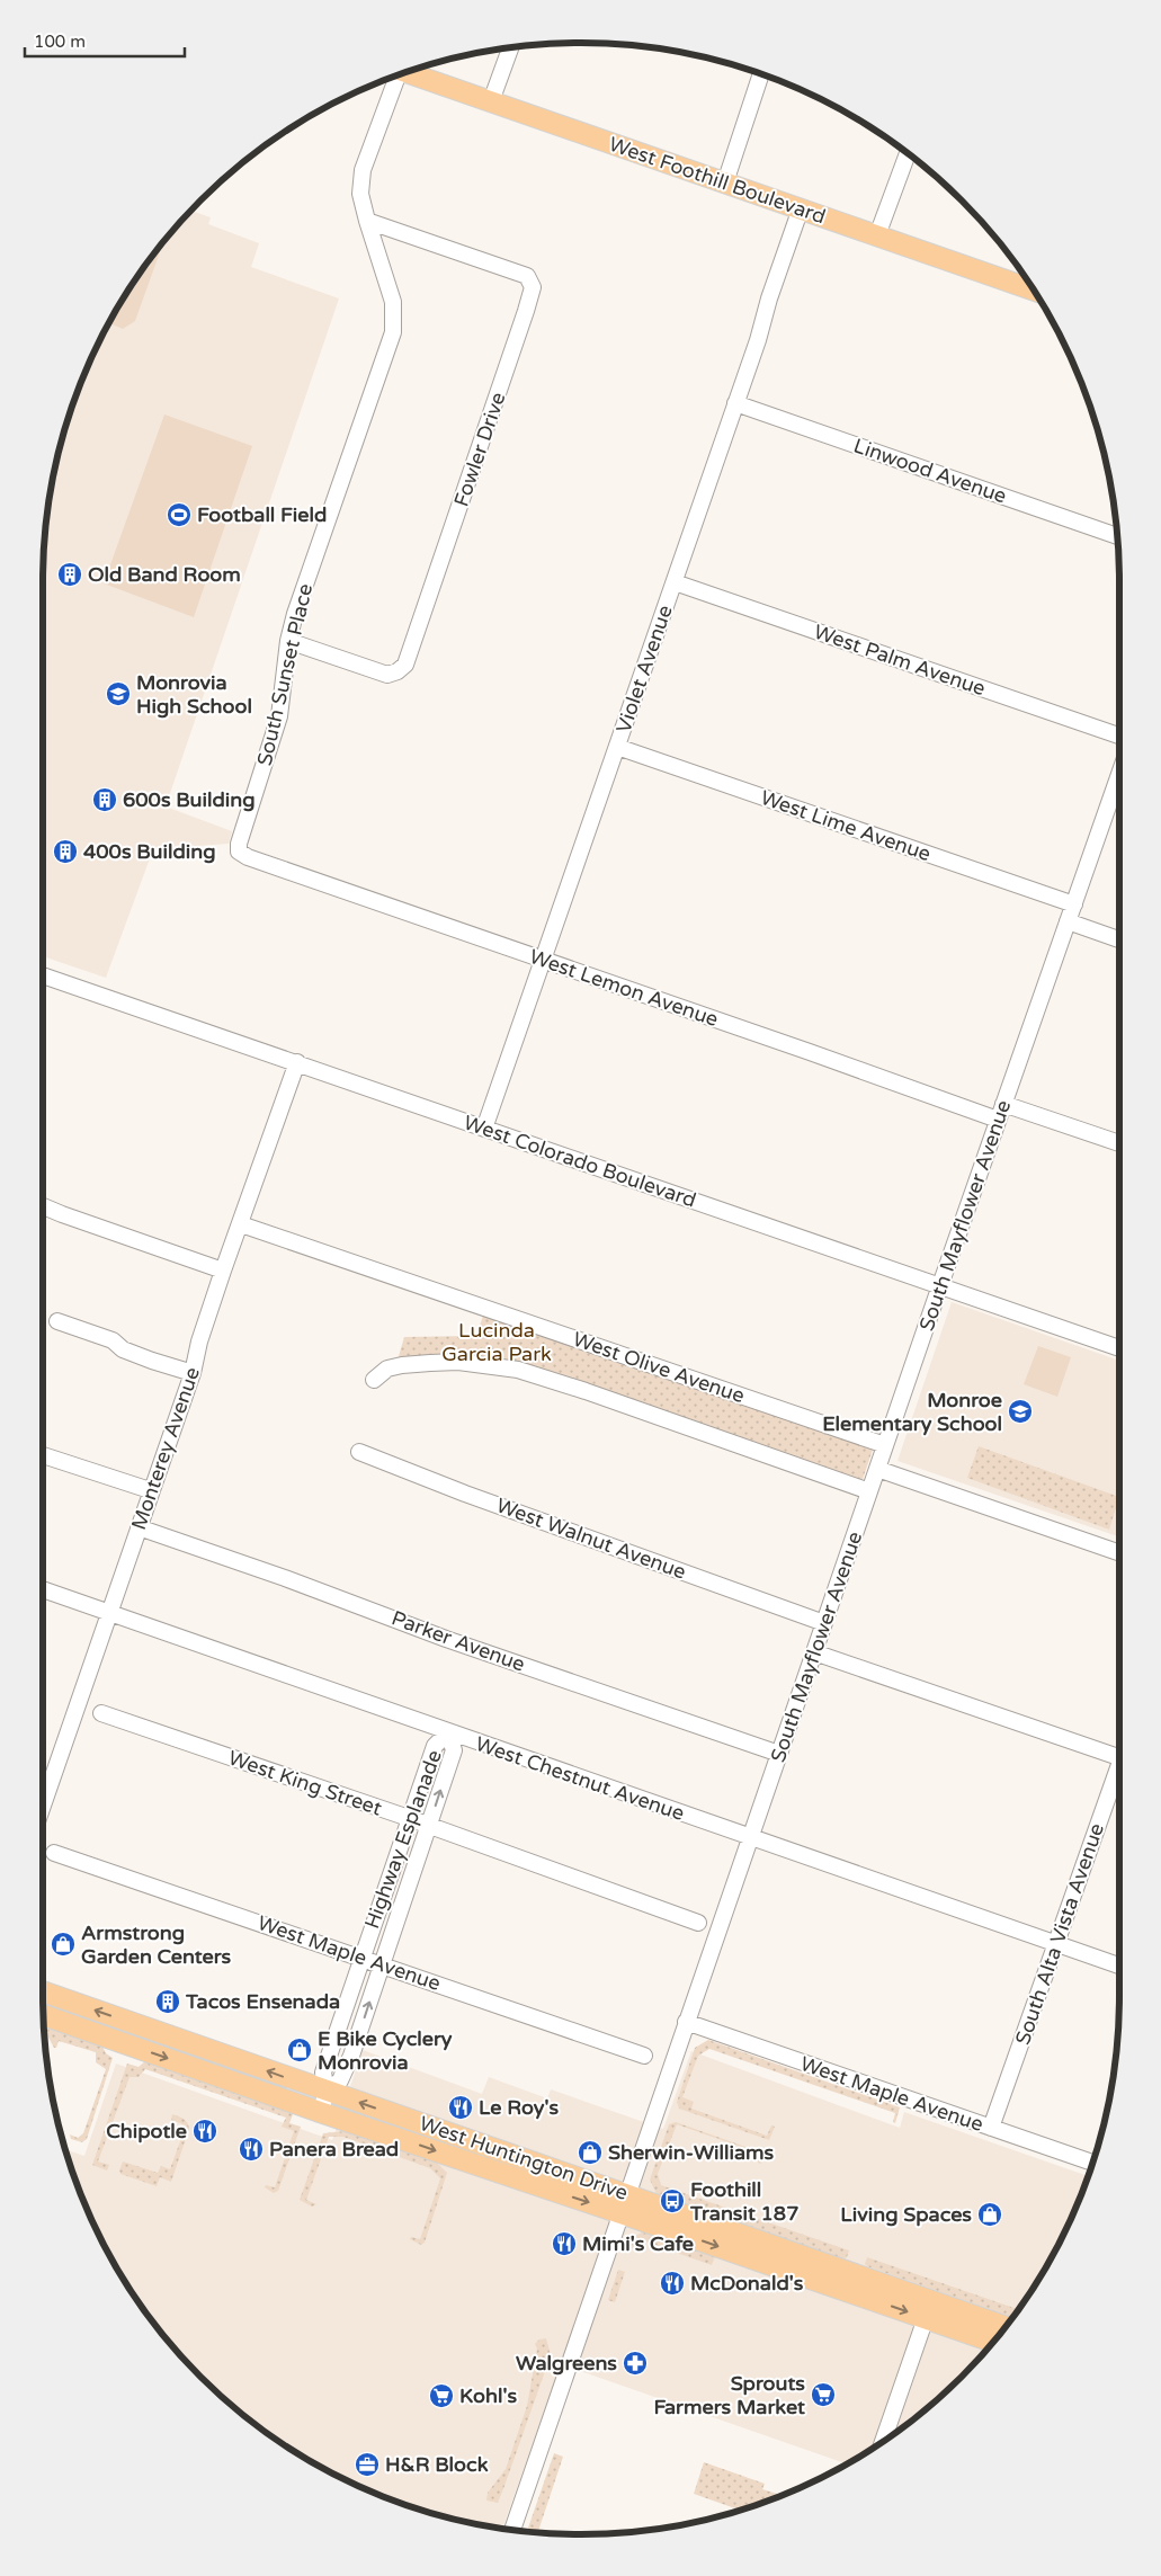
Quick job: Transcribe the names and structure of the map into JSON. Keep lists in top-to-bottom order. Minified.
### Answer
{"streets":{"main road":["West Foothill Boulevard","West Huntington Drive"],"street":["Fowler Drive","Linwood Avenue","West Palm Avenue","Violet Avenue","South Sunset Place","West Lime Avenue","West Lemon Avenue","West Colorado Boulevard","South Mayflower Avenue","West Olive Avenue","Monterey Avenue","West Walnut Avenue","Parker Avenue","West Chestnut Avenue","West King Street","Highway Esplanade","South Alta Vista Avenue","West Maple Avenue"]},"crossings":[["West Foothill Boulevard","Violet Avenue"],["Fowler Drive","South Sunset Place"],["Linwood Avenue","Violet Avenue"],["West Palm Avenue","Violet Avenue"],["Violet Avenue","West Lime Avenue"],["Violet Avenue","West Lemon Avenue"],["Violet Avenue","West Colorado Boulevard"],["South Sunset Place","West Lemon Avenue"],["West Lime Avenue","South Mayflower Avenue"],["West Lemon Avenue","South Mayflower Avenue"],["West Colorado Boulevard","South Mayflower Avenue"],["West Colorado Boulevard","Monterey Avenue"],["South Mayflower Avenue","West Olive Avenue"],["South Mayflower Avenue","West Walnut Avenue"],["South Mayflower Avenue","Parker Avenue"],["South Mayflower Avenue","West Chestnut Avenue"],["South Mayflower Avenue","West Maple Avenue"],["South Mayflower Avenue","West Huntington Drive"],["West Olive Avenue","Monterey Avenue"],["Monterey Avenue","Parker Avenue"],["Monterey Avenue","West Chestnut Avenue"],["West Chestnut Avenue","Highway Esplanade"],["West Chestnut Avenue","South Alta Vista Avenue"],["West King Street","Highway Esplanade"],["Highway Esplanade","West Maple Avenue"],["Highway Esplanade","West Huntington Drive"],["South Alta Vista Avenue","West Maple Avenue"]],"parks":["Lucinda Garcia Park"],"places":{"sports":["Football Field"],"building":["Old Band Room","600s Building","400s Building","Tacos Ensenada"],"school or university":["Monrovia High School","Monroe Elementary School"],"shop":["Armstrong Garden Centers","E Bike Cyclery Monrovia","Sherwin-Williams","Living Spaces"],"restaurant":["Le Roy's","Chipotle","Panera Bread","Mimi's Cafe","McDonald's"],"bus stop":["Foothill Transit 187"],"pharmacy":["Walgreens"],"supermarket":["Sprouts Farmers Market","Kohl's"],"office":["H&R Block"]},"scale_bar":"100 m"}
